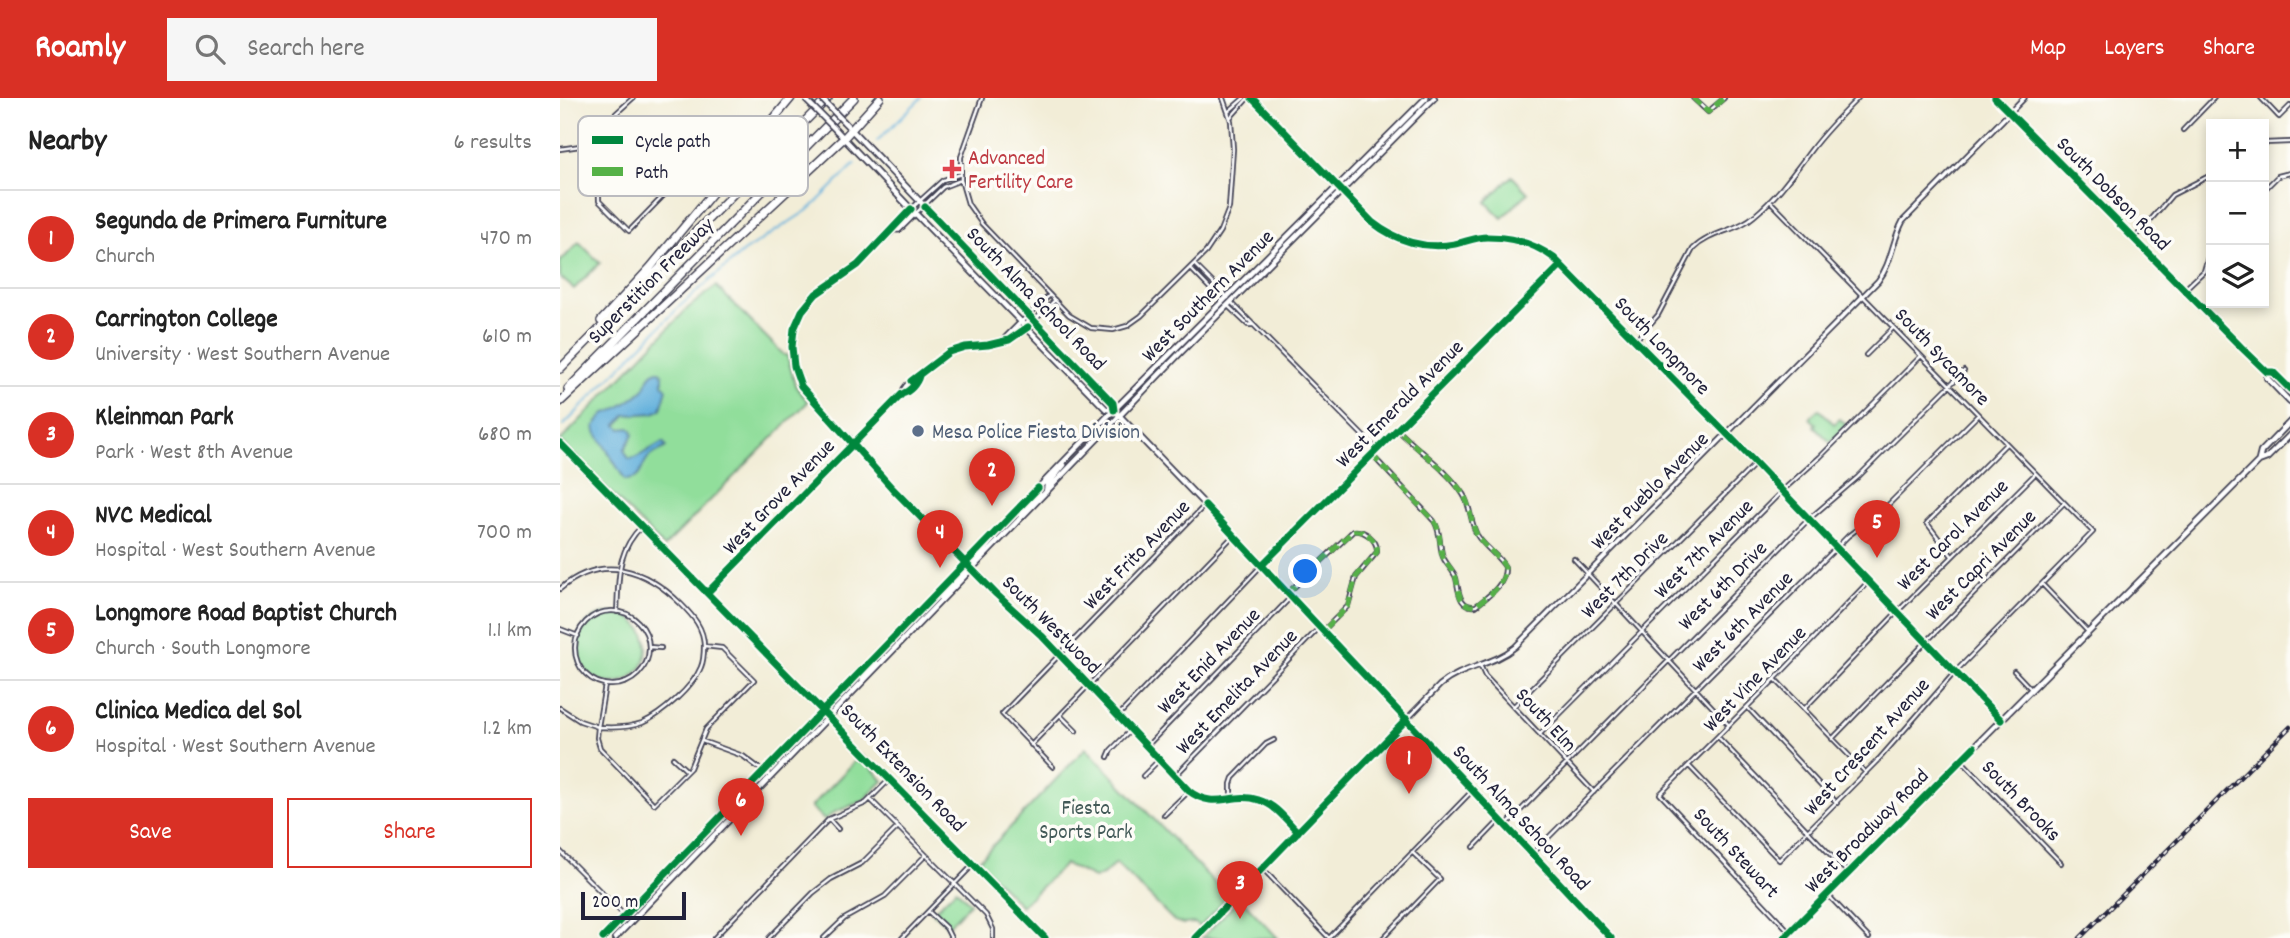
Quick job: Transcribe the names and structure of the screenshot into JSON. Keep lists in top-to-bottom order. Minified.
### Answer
{"streets":{"highway":["Superstition Freeway"],"main road":["South Dobson Road","West Southern Avenue","South Alma School Road","West Broadway Road"],"street":["South Longmore","South Sycamore","West Emerald Avenue","West Pueblo Avenue","West Grove Avenue","West Carol Avenue","West 7th Avenue","West Frito Avenue","West Capri Avenue","West 7th Drive","West 6th Drive","West 6th Avenue","South Westwood","West Enid Avenue","West Vine Avenue","West Emelita Avenue","South Elm","West Crescent Avenue","South Extension Road","South Brooks","South Stewart"]},"crossings":[["South Dobson Road","West Pueblo Avenue"],["West Southern Avenue","South Alma School Road"],["West Southern Avenue","South Longmore"],["West Southern Avenue","South Westwood"],["West Southern Avenue","South Extension Road"],["South Alma School Road","West Emerald Avenue"],["South Alma School Road","West Pueblo Avenue"],["South Alma School Road","West Grove Avenue"],["South Alma School Road","West Frito Avenue"],["South Alma School Road","West 6th Drive"],["South Alma School Road","West 6th Avenue"],["South Alma School Road","South Westwood"],["South Alma School Road","West Enid Avenue"],["South Alma School Road","West Emelita Avenue"],["South Longmore","West Emerald Avenue"],["South Longmore","West Pueblo Avenue"],["South Longmore","West Carol Avenue"],["South Longmore","West 7th Avenue"],["South Longmore","West Capri Avenue"],["South Longmore","West 7th Drive"],["South Longmore","West 6th Drive"],["South Longmore","West 6th Avenue"],["South Longmore","West Vine Avenue"],["South Longmore","West Crescent Avenue"],["South Longmore","West Broadway Road"],["South Sycamore","West Pueblo Avenue"],["South Sycamore","West Carol Avenue"],["South Sycamore","West 7th Avenue"],["South Sycamore","West Capri Avenue"],["South Sycamore","West 6th Drive"],["South Sycamore","West 6th Avenue"],["South Sycamore","West Crescent Avenue"],["West Emerald Avenue","South Westwood"],["West Pueblo Avenue","South Elm"],["West Grove Avenue","South Westwood"],["West Grove Avenue","South Extension Road"],["West 7th Avenue","South Elm"],["West Frito Avenue","South Westwood"],["West 7th Drive","South Elm"],["West 6th Drive","South Elm"],["West 6th Avenue","South Elm"],["South Westwood","West Enid Avenue"],["South Westwood","West Emelita Avenue"],["West Enid Avenue","West Emelita Avenue"],["West Vine Avenue","West Crescent Avenue"],["West Vine Avenue","South Stewart"],["South Brooks","West Broadway Road"],["West Broadway Road","South Stewart"]],"parks":["Fiesta Sports Park"],"places":{"health":["Advanced Fertility Care"],"other":["Mesa Police Fiesta Division"]},"legend":["Cycle path","Path"],"scale_bar":"200 m","page":{"header":"Roamly","search":"Search here","nav":["Map","Layers","Share"],"heading":["Nearby","6 results"],"map_buttons":["+","−"],"list":[{"mark":"1","name":"Segunda de Primera Furniture","note":"Church","value":"470 m"},{"mark":"2","name":"Carrington College","note":"University · West Southern Avenue","value":"610 m"},{"mark":"3","name":"Kleinman Park","note":"Park · West 8th Avenue","value":"680 m"},{"mark":"4","name":"NVC Medical","note":"Hospital · West Southern Avenue","value":"700 m"},{"mark":"5","name":"Longmore Road Baptist Church","note":"Church · South Longmore","value":"1.1 km"},{"mark":"6","name":"Clinica Medica del Sol","note":"Hospital · West Southern Avenue","value":"1.2 km"}],"pins":["2","5","4","1","6","3"],"buttons":["Save","Share"],"scale":"200 m"}}
